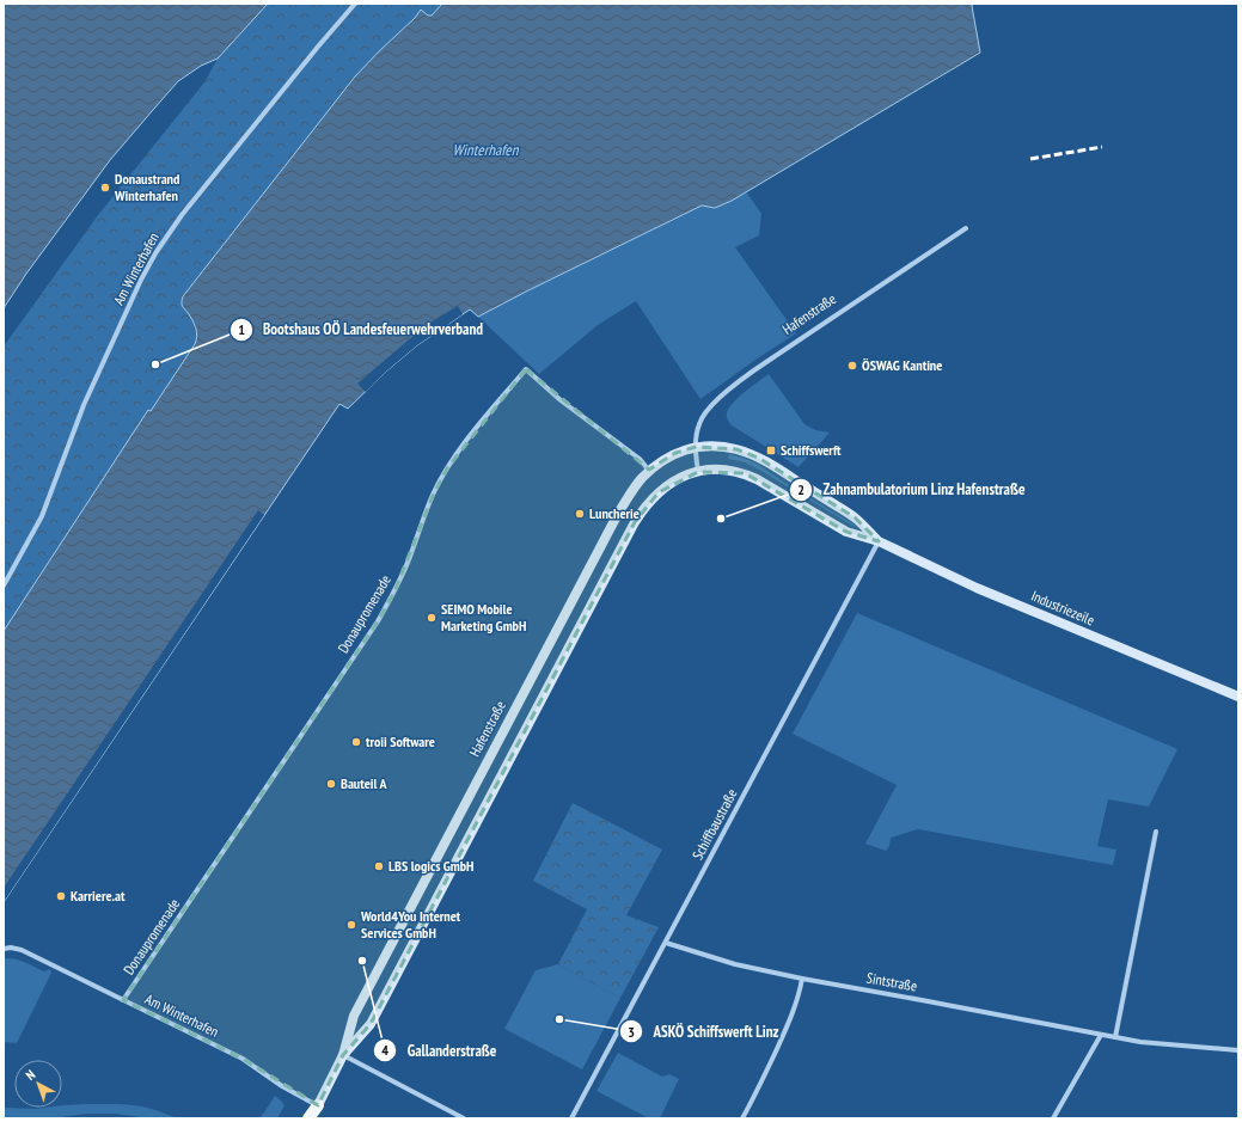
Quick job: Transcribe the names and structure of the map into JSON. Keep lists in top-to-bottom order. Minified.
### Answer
{"streets":{"main road":["Hafenstraße","Industriezeile"],"street":["Am Winterhafen","Donaupromenade","Schiffbaustraße","Sintstraße"]},"crossings":[["Am Winterhafen","Hafenstraße"],["Am Winterhafen","Donaupromenade"],["Hafenstraße","Industriezeile"],["Hafenstraße","Donaupromenade"],["Hafenstraße","Schiffbaustraße"],["Industriezeile","Schiffbaustraße"],["Schiffbaustraße","Sintstraße"]],"water":["Winterhafen"],"places":{"other":["Donaustrand Winterhafen","Bootshaus OÖ Landesfeuerwehrverband","ÖSWAG Kantine","Luncherie","Zahnambulatorium Linz Hafenstraße","SEIMO Mobile Marketing GmbH","troii Software","Bauteil A","LBS logics GmbH","Karriere.at","World4You Internet Services GmbH","Gallanderstraße","ASKÖ Schiffswerft Linz"],"transit":["Schiffswerft"]},"north":"top left"}
